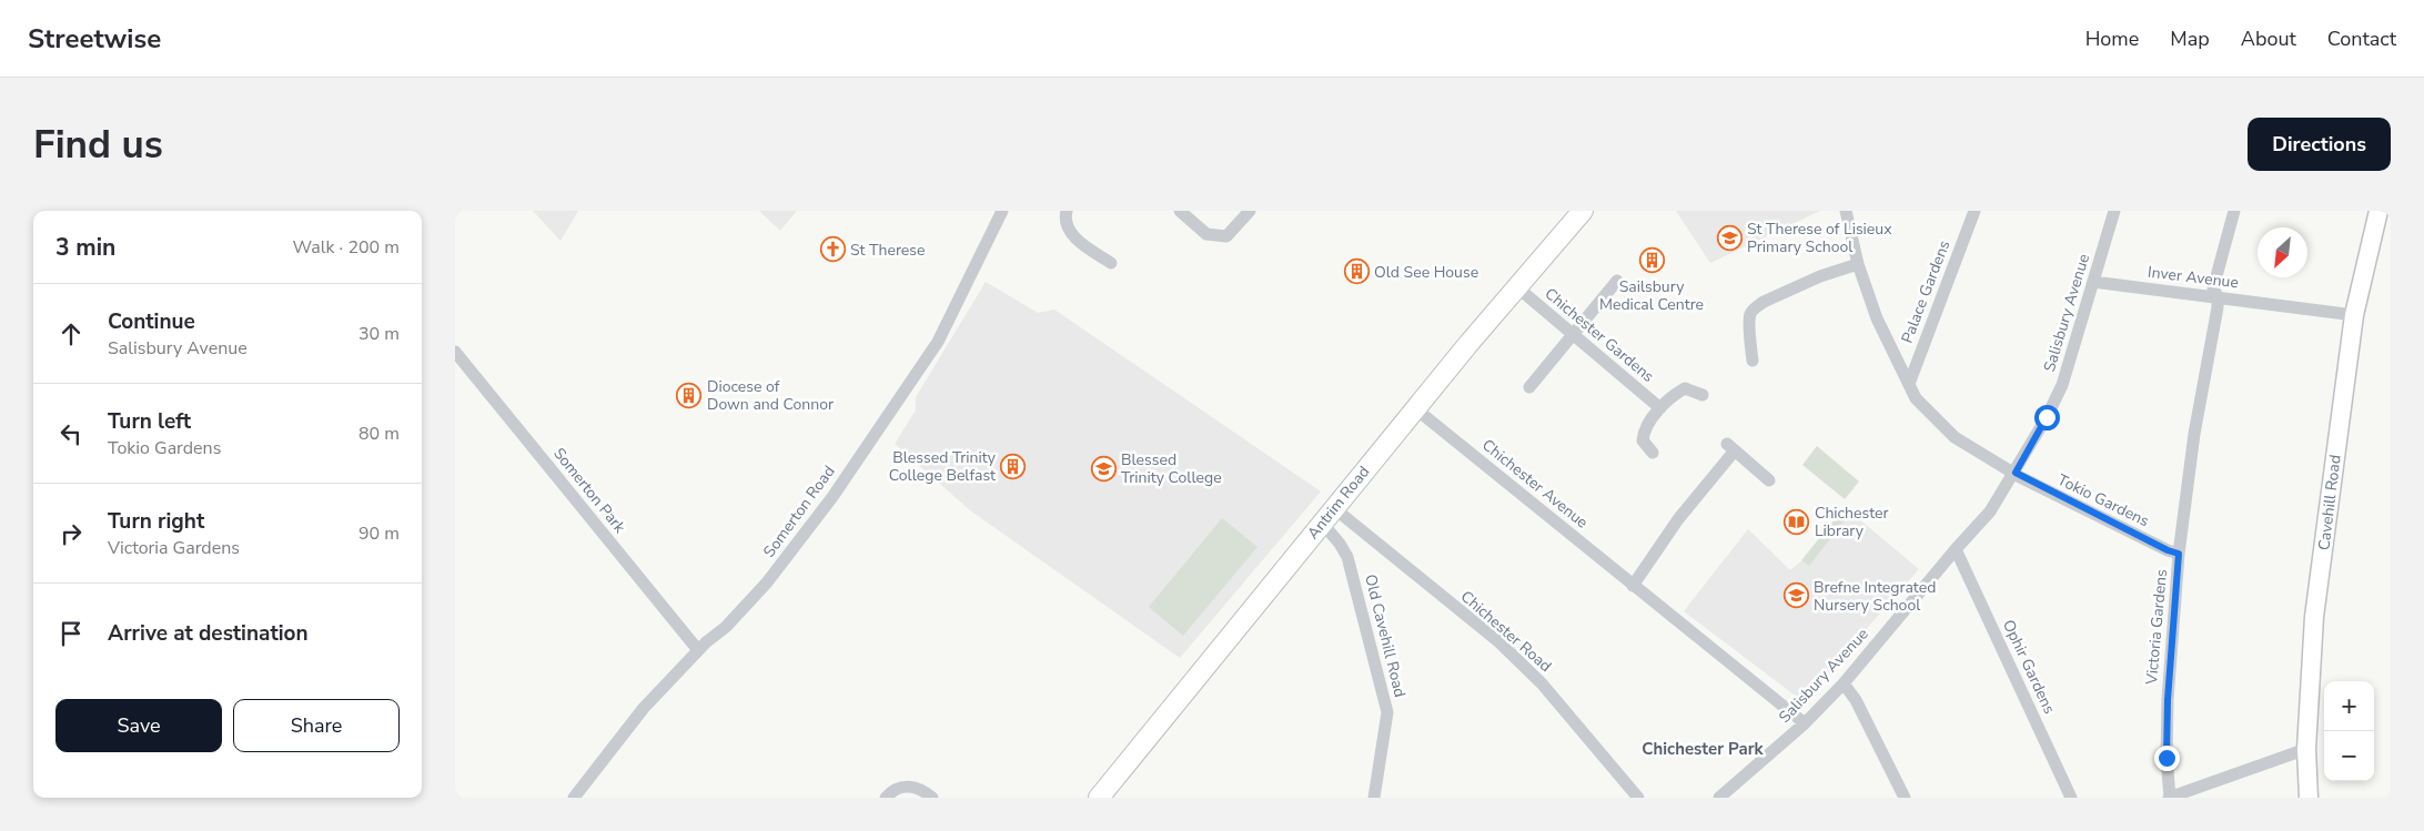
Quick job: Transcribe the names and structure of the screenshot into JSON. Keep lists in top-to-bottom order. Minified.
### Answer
{"streets":{"main road":["Antrim Road","Cavehill Road"],"street":["Inver Avenue","Palace Gardens","Salisbury Avenue","Chichester Gardens","Chichester Avenue","Somerton Park","Tokio Gardens","Somerton Road","Victoria Gardens","Chichester Road","Old Cavehill Road","Ophir Gardens"]},"crossings":[["Inver Avenue","Salisbury Avenue"],["Inver Avenue","Cavehill Road"],["Inver Avenue","Victoria Gardens"],["Palace Gardens","Tokio Gardens"],["Salisbury Avenue","Chichester Avenue"],["Salisbury Avenue","Tokio Gardens"],["Salisbury Avenue","Ophir Gardens"],["Chichester Gardens","Antrim Road"],["Chichester Avenue","Antrim Road"],["Somerton Park","Somerton Road"],["Tokio Gardens","Victoria Gardens"],["Antrim Road","Chichester Road"],["Antrim Road","Old Cavehill Road"],["Chichester Road","Old Cavehill Road"]],"districts":["Chichester Park"],"places":{"school or university":["St Therese of Lisieux Primary School","Blessed Trinity College","Brefne Integrated Nursery School"],"church":["St Therese"],"building":["Sailsbury Medical Centre","Old See House","Diocese of Down and Connor","Blessed Trinity College Belfast"],"library":["Chichester Library"]},"north":"bottom left","page":{"header":"Streetwise","nav":["Home","Map","About","Contact"],"buttons":["Directions",["Save","Share"]],"title":"Find us","heading":["3 min","Walk · 200 m"],"list":[["Continue","Salisbury Avenue","30 m"],["Turn left","Tokio Gardens","80 m"],["Turn right","Victoria Gardens","90 m"],"Arrive at destination"],"map_buttons":["+","−"]}}
